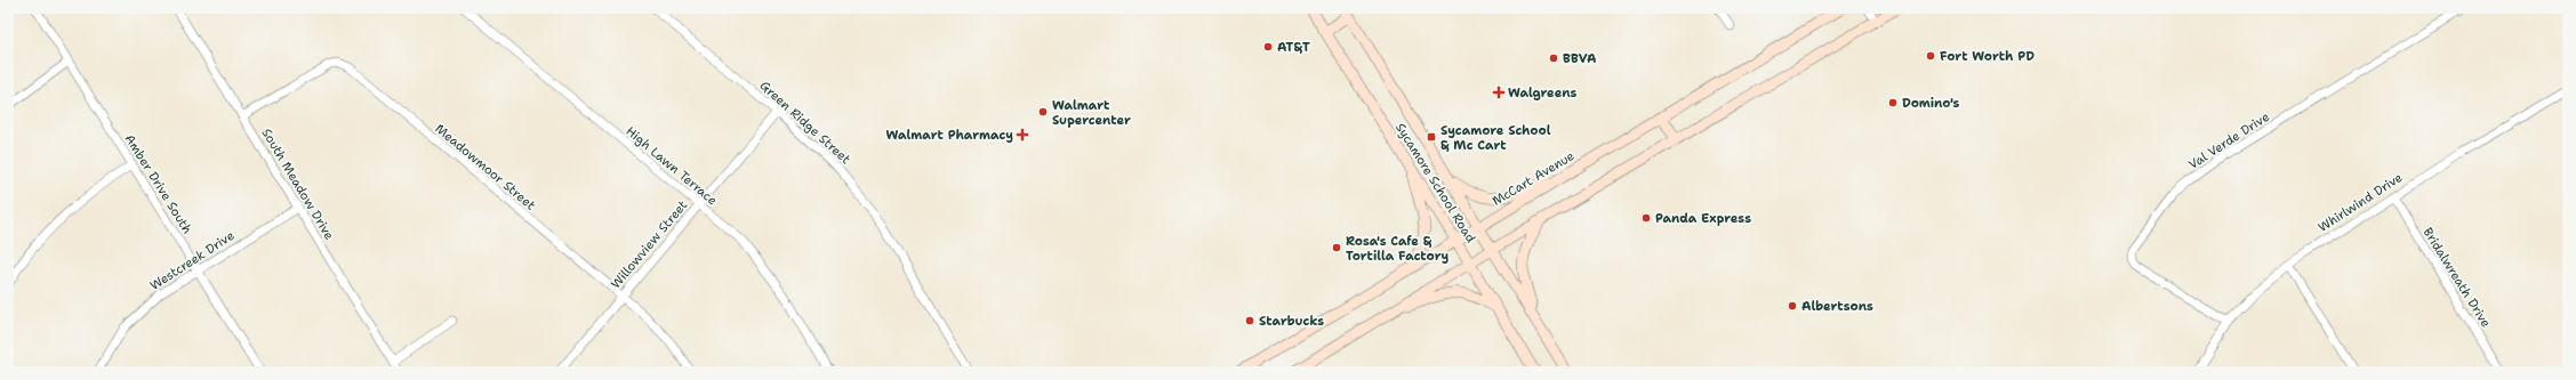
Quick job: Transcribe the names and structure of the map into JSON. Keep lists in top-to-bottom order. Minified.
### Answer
{"streets":{"main road":["McCart Avenue","Sycamore School Road"],"street":["Green Ridge Street","Val Verde Drive","High Lawn Terrace","Meadowmoor Street","Amber Drive South","South Meadow Drive","Whirlwind Drive","Willowview Street","Westcreek Drive","Bridalwreath Drive"]},"crossings":[["Green Ridge Street","Willowview Street"],["Val Verde Drive","Whirlwind Drive"],["High Lawn Terrace","Willowview Street"],["Meadowmoor Street","South Meadow Drive"],["Meadowmoor Street","Willowview Street"],["McCart Avenue","Sycamore School Road"],["Amber Drive South","Westcreek Drive"],["South Meadow Drive","Westcreek Drive"],["Whirlwind Drive","Bridalwreath Drive"]],"places":{"other":["AT&T","Fort Worth PD","BBVA","Domino's","Walmart Supercenter","Panda Express","Rosa's Cafe & Tortilla Factory","Albertsons","Starbucks"],"health":["Walgreens","Walmart Pharmacy"],"transit":["Sycamore School & Mc Cart"]}}
